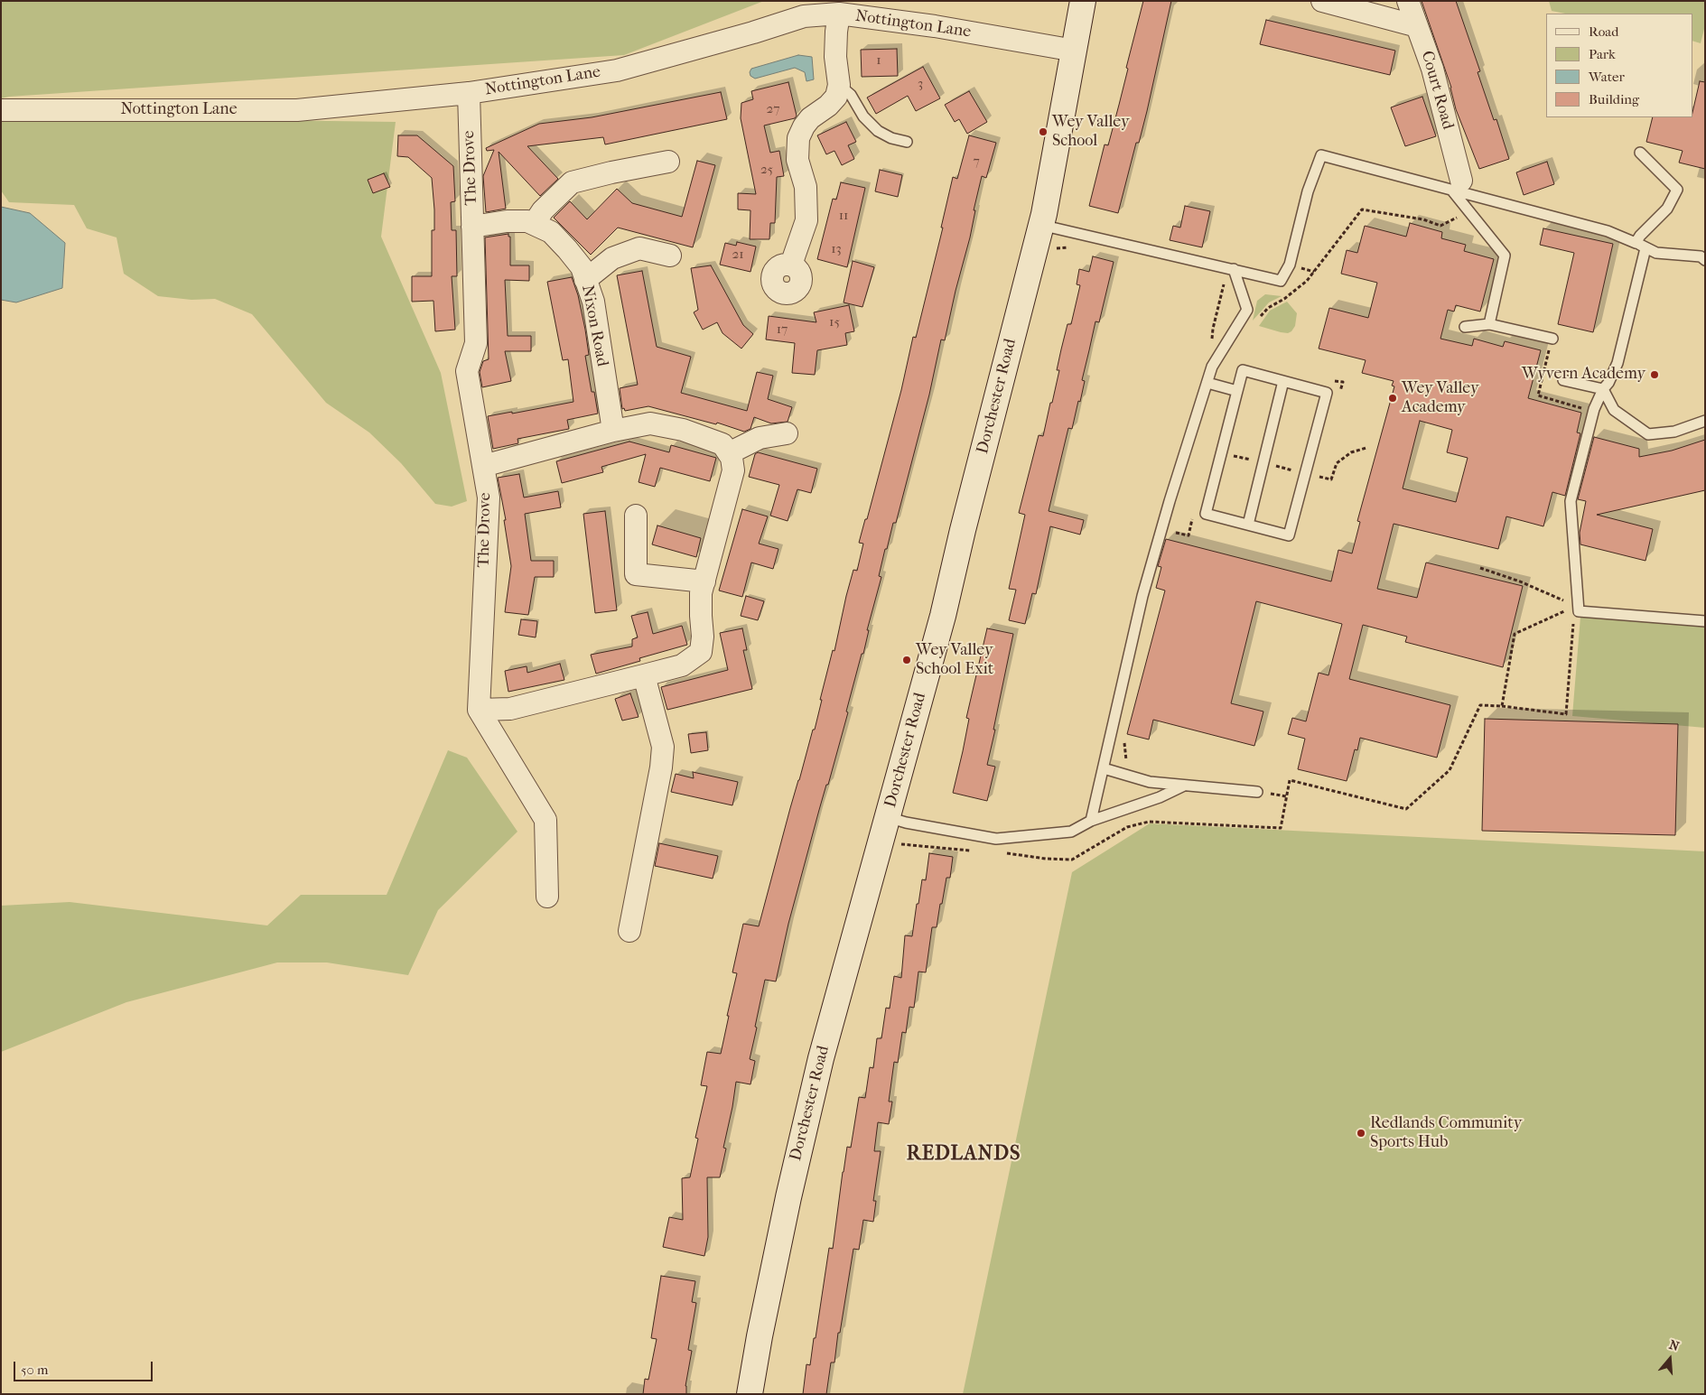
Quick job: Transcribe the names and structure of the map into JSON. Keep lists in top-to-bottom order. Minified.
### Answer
{"streets":{"main road":["Dorchester Road"],"street":["Nottington Lane","Court Road","The Drove","Nixon Road"]},"crossings":[["Nottington Lane","The Drove"],["Nottington Lane","Dorchester Road"],["The Drove","Nixon Road"]],"districts":["REDLANDS"],"places":["Wey Valley School","Wyvern Academy","Wey Valley Academy","Wey Valley School Exit","Redlands Community Sports Hub"],"house_numbers":["1","3","27","7","25","11","13","21","15","17"],"legend":["Road","Park","Water","Building"],"scale_bar":"50 m","north":"top"}
